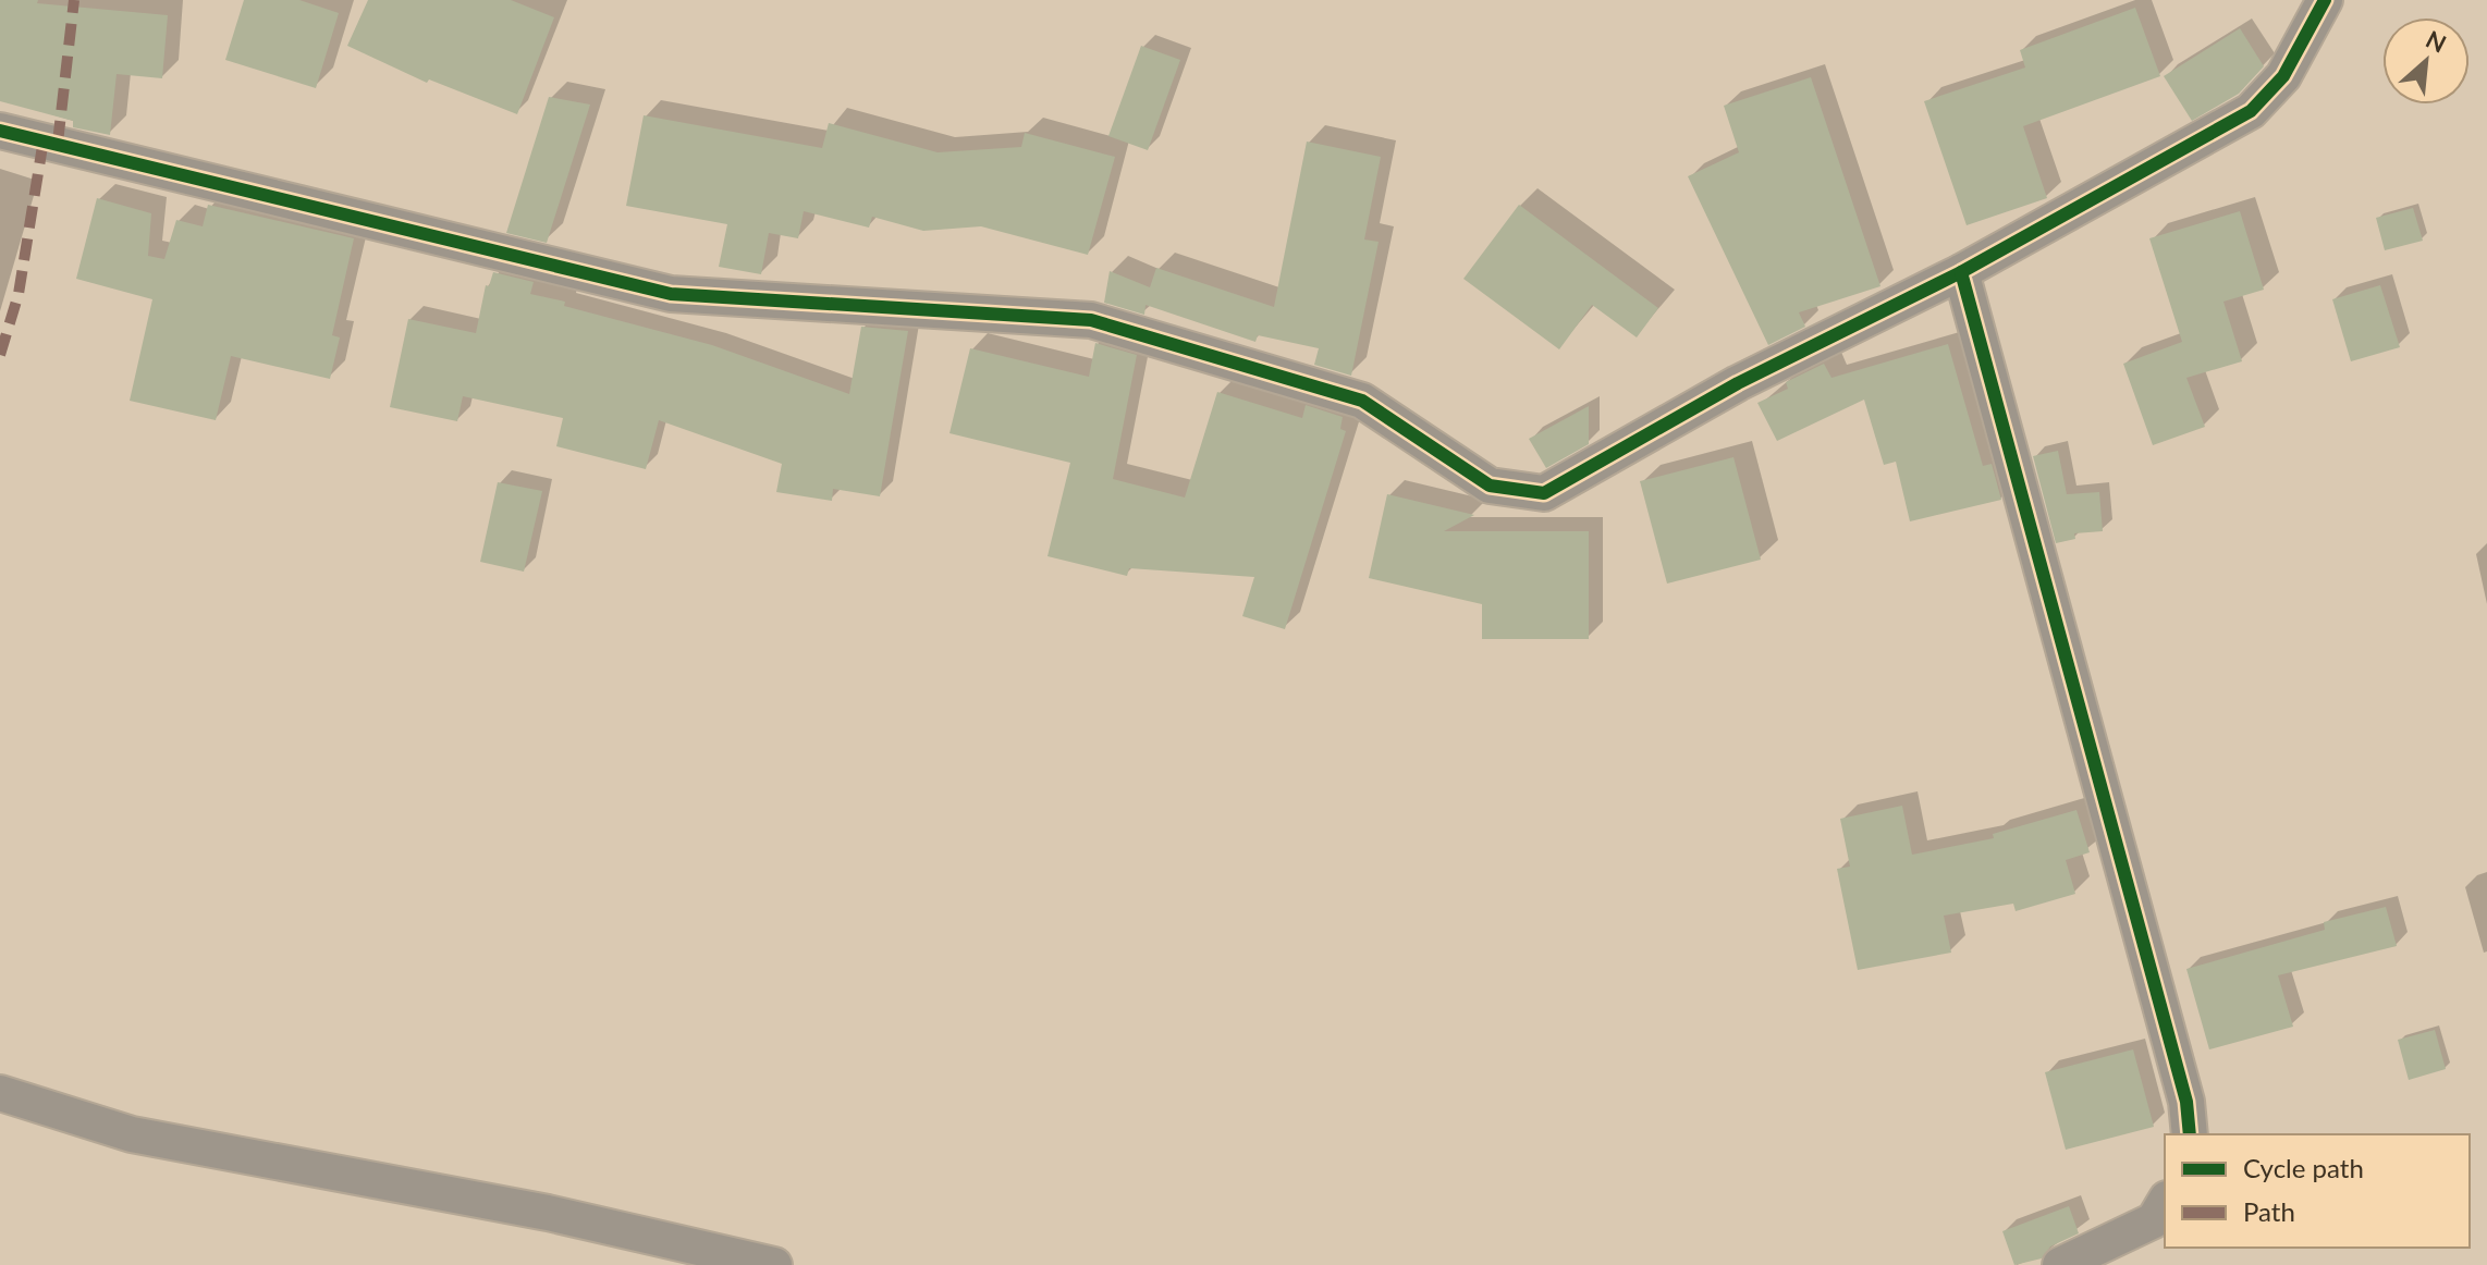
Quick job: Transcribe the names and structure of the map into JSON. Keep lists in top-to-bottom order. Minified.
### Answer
{"legend":["Cycle path","Path"],"north":"top right"}
